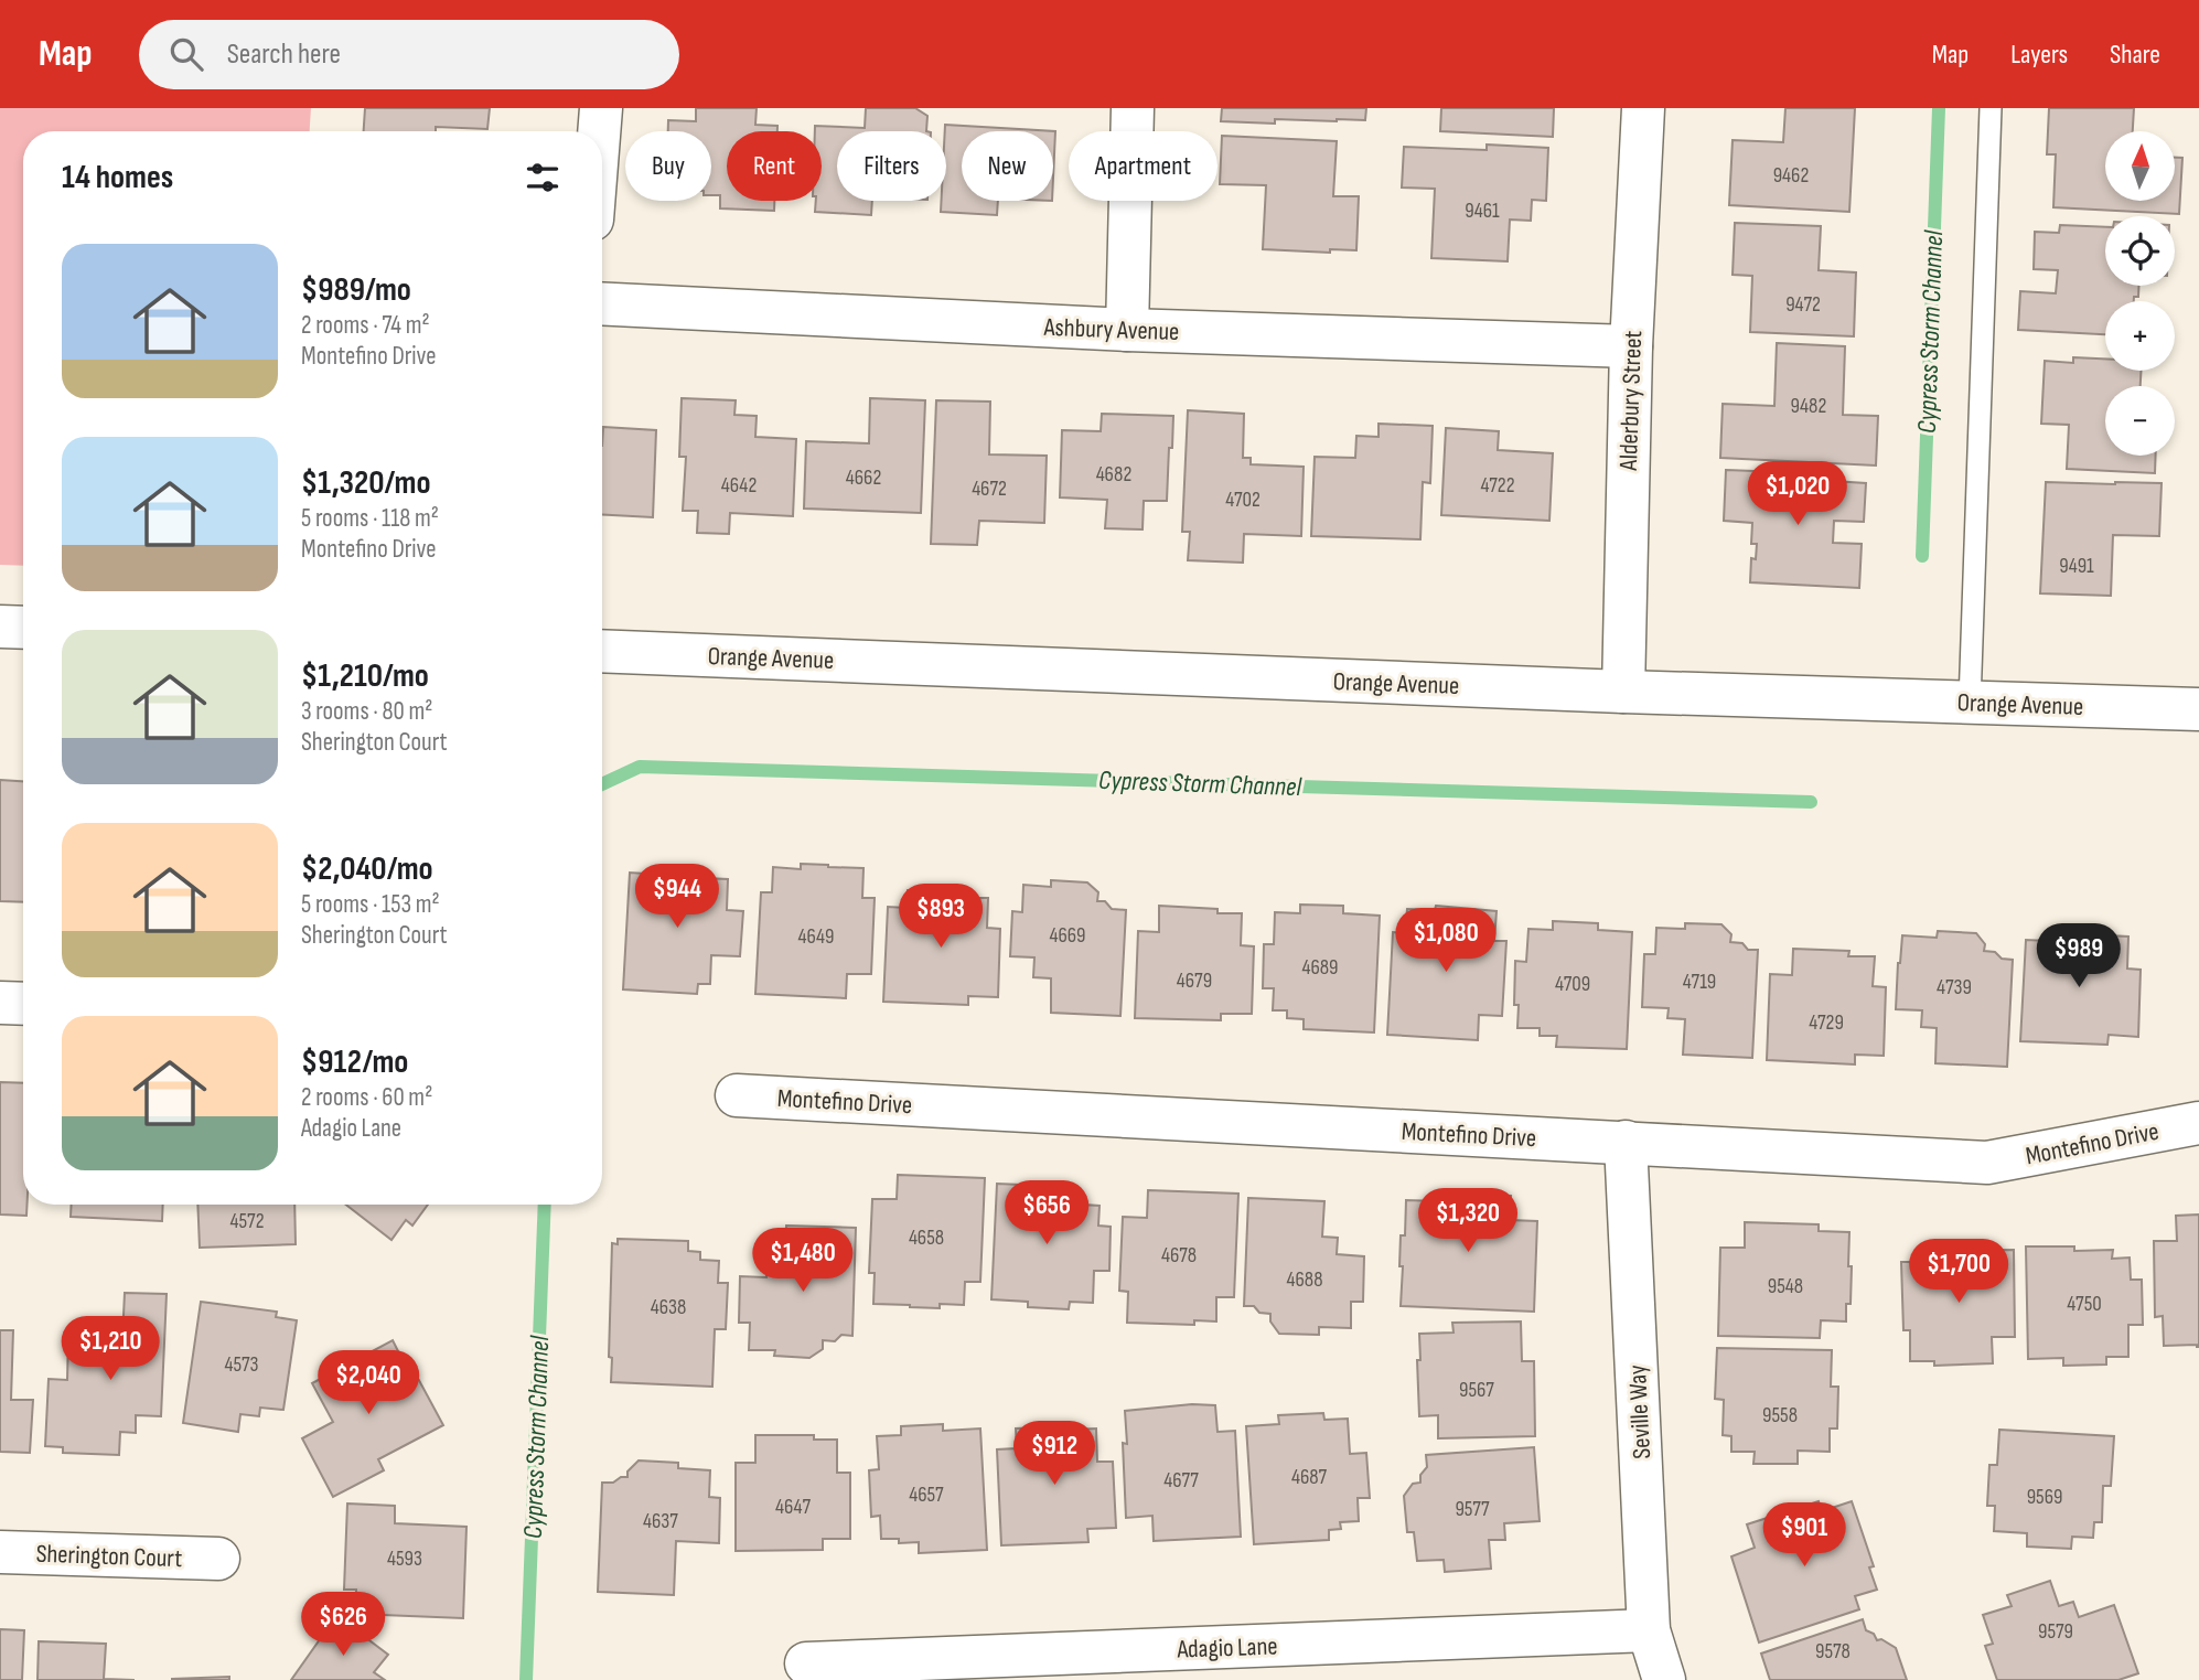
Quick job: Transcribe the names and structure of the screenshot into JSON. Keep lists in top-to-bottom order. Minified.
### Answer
{"streets":{"street":["Ashbury Avenue","Alderbury Street","Orange Avenue","Montefino Drive","Seville Way","Sherington Court","Adagio Lane"]},"crossings":[["Ashbury Avenue","Alderbury Street"],["Alderbury Street","Orange Avenue"],["Montefino Drive","Seville Way"],["Seville Way","Adagio Lane"]],"water":["Cypress Storm Channel"],"house_numbers":["9462","9461","9472","9482","4682","4662","4642","4722","4672","4702","9491","4669","4649","4689","4679","4719","4709","4739","4729","4572","4658","4678","4688","9548","4750","4638","4573","9567","9558","4687","4677","4657","9569","4647","9577","4637","4593","9579","9578"],"north":"top","page":{"header":"Map","search":"Search here","nav":["Map","Layers","Share"],"map_buttons":["+","−"],"chip":["Buy","Rent","Filters","New","Apartment"],"heading":"14 homes","list":[{"name":"$989/mo","note":"2 rooms · 74 m² · Montefino Drive"},{"name":"$1,320/mo","note":"5 rooms · 118 m² · Montefino Drive"},{"name":"$1,210/mo","note":"3 rooms · 80 m² · Sherington Court"},{"name":"$2,040/mo","note":"5 rooms · 153 m² · Sherington Court"},{"name":"$912/mo","note":"2 rooms · 60 m² · Adagio Lane"}],"price":["$1,020","$944","$893","$1,080","$989","$656","$1,320","$1,480","$1,700","$1,210","$2,040","$912","$901","$626"]}}
